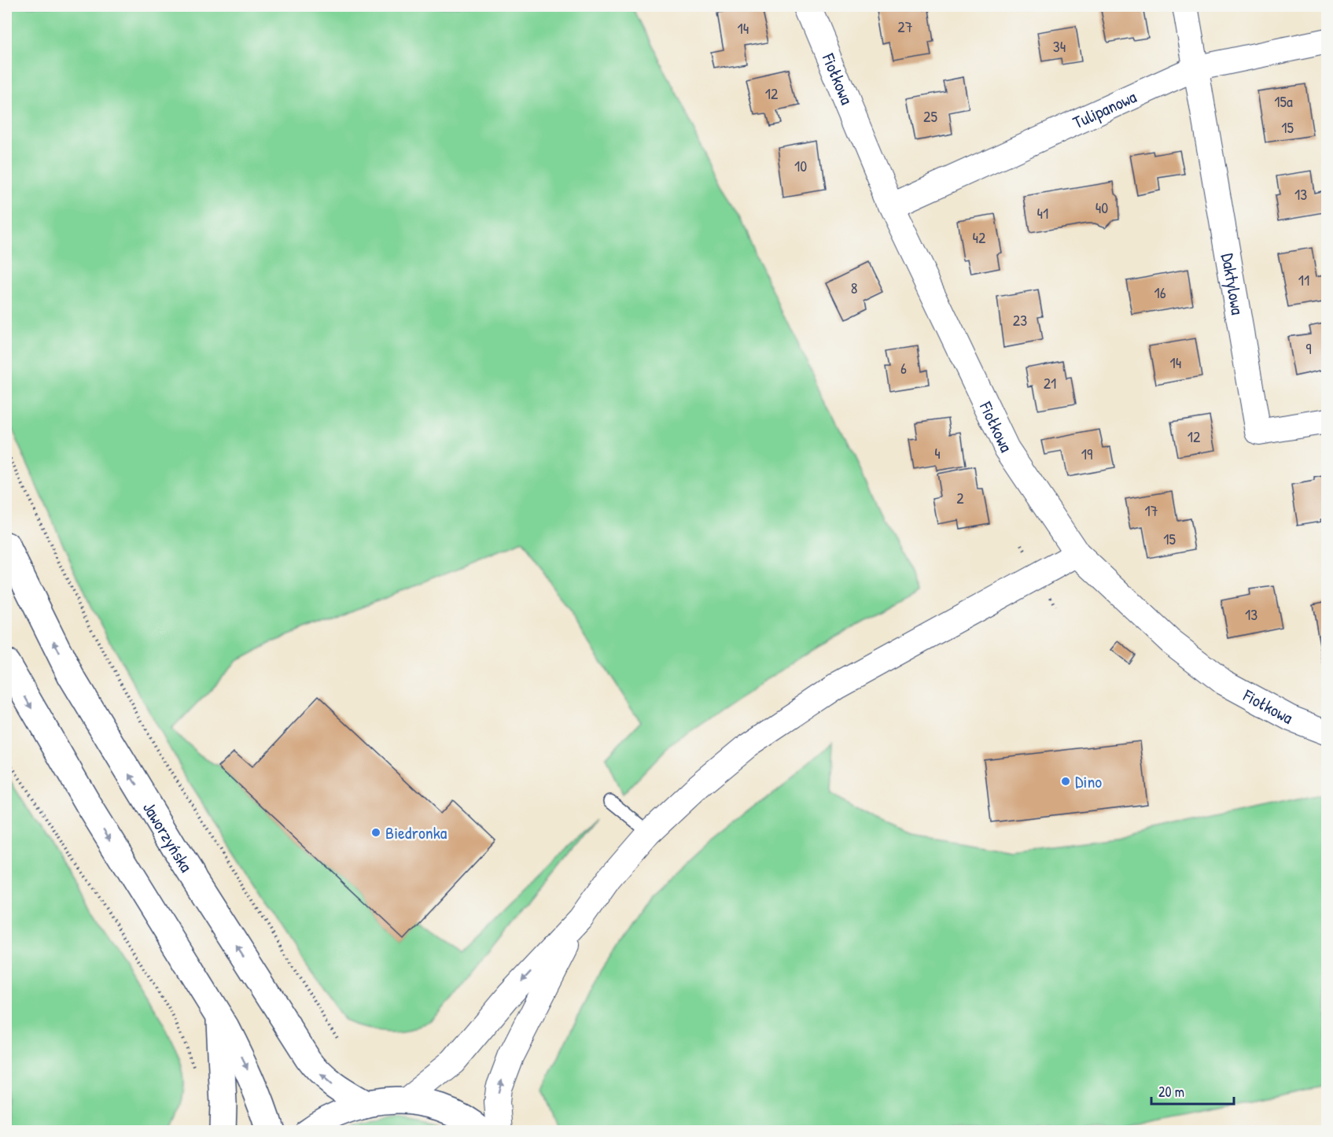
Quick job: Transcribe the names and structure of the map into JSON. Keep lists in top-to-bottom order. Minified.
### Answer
{"streets":{"main road":["Jaworzyńska"],"street":["Fiołkowa","Tulipanowa","Daktylowa"]},"crossings":[["Fiołkowa","Tulipanowa"],["Tulipanowa","Daktylowa"]],"places":["Dino","Biedronka"],"house_numbers":["27","14","34","12","15a","25","15","10","13","40","41","42","11","8","16","23","9","14","6","21","12","4","19","2","17","15","13"],"scale_bar":"20 m"}
